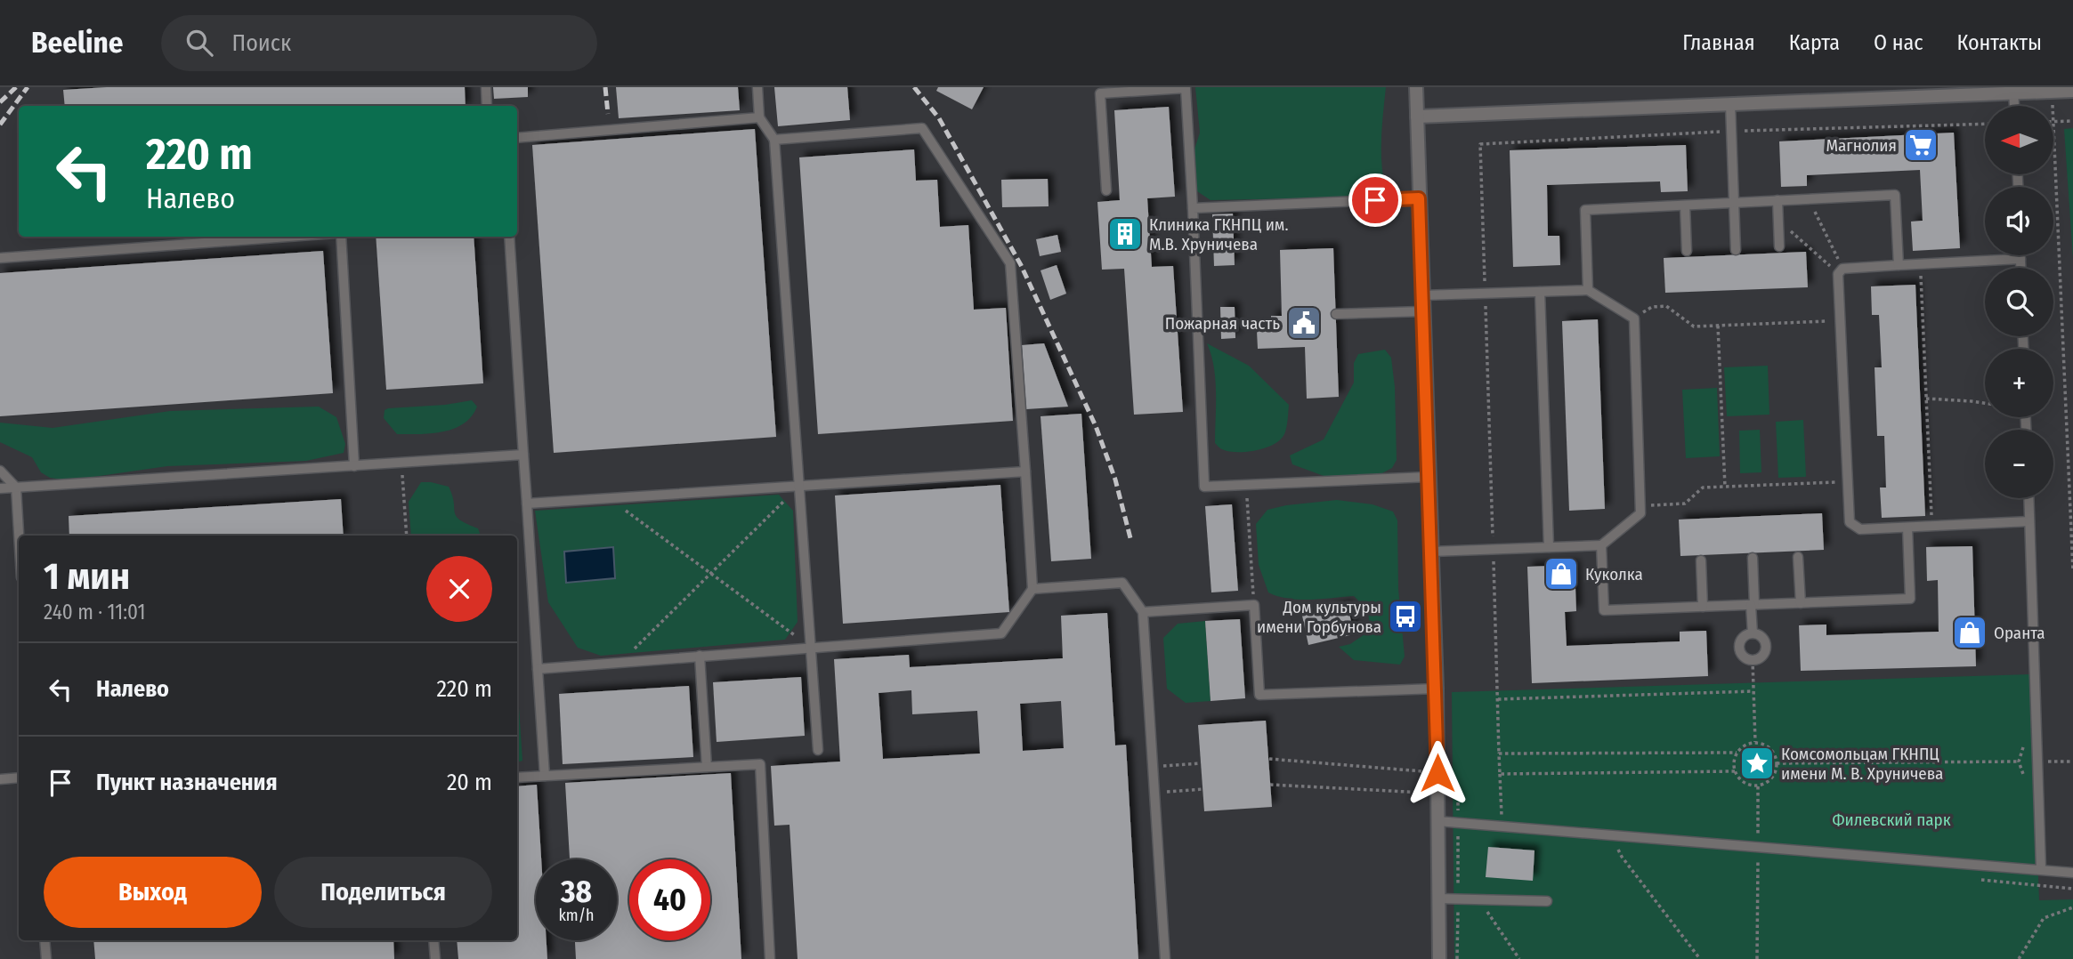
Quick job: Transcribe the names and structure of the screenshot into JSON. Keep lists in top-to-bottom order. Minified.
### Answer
{"parks":["Филевский парк"],"places":{"supermarket":["Магнолия"],"building":["Клиника ГКНПЦ им. М.В. Хруничева"],"public building":["Пожарная часть"],"shop":["Куколка","Оранта"],"bus stop":["Дом культуры имени Горбунова"],"place":["Комсомольцам ГКНПЦ имени М. В. Хруничева"]},"north":"left","page":{"header":"Beeline","search":"Поиск","nav":["Главная","Карта","О нас","Контакты"],"map_buttons":["+","−"],"turn":["220 m","Налево"],"heading":["1 мин","240 m · 11:01"],"list":[{"name":"Налево","value":"220 m"},{"name":"Пункт назначения","value":"20 m"}],"buttons":["Выход","Поделиться"],"speed":"38 km/h","limit":"40"}}
